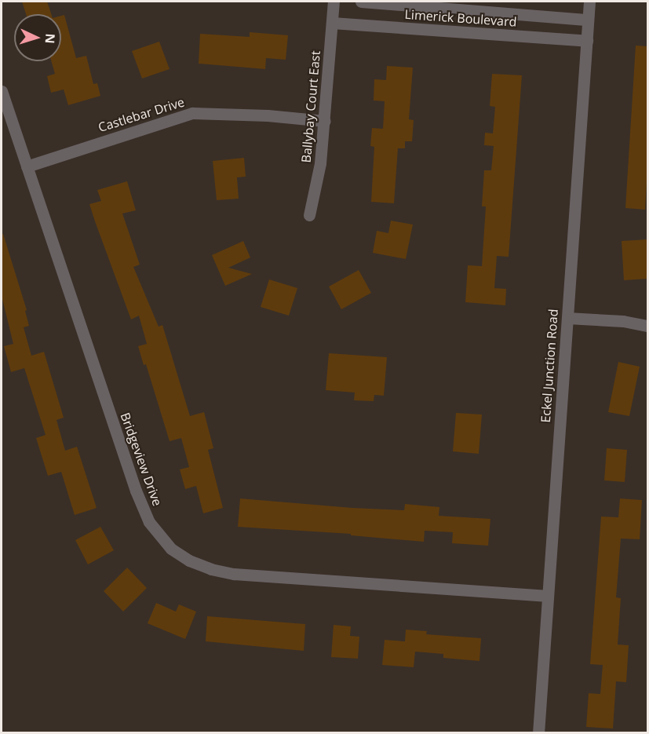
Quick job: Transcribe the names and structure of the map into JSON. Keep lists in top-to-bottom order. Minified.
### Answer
{"streets":{"street":["Limerick Boulevard","Ballybay Court East","Castlebar Drive","Eckel Junction Road","Bridgeview Drive"]},"crossings":[["Limerick Boulevard","Ballybay Court East"],["Limerick Boulevard","Eckel Junction Road"],["Ballybay Court East","Castlebar Drive"],["Castlebar Drive","Bridgeview Drive"],["Eckel Junction Road","Bridgeview Drive"]],"north":"right"}
